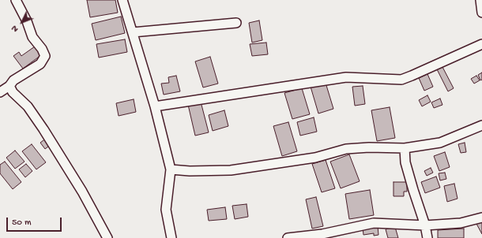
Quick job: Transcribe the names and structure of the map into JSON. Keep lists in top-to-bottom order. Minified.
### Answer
{"scale_bar":"50 m","north":"bottom left"}
